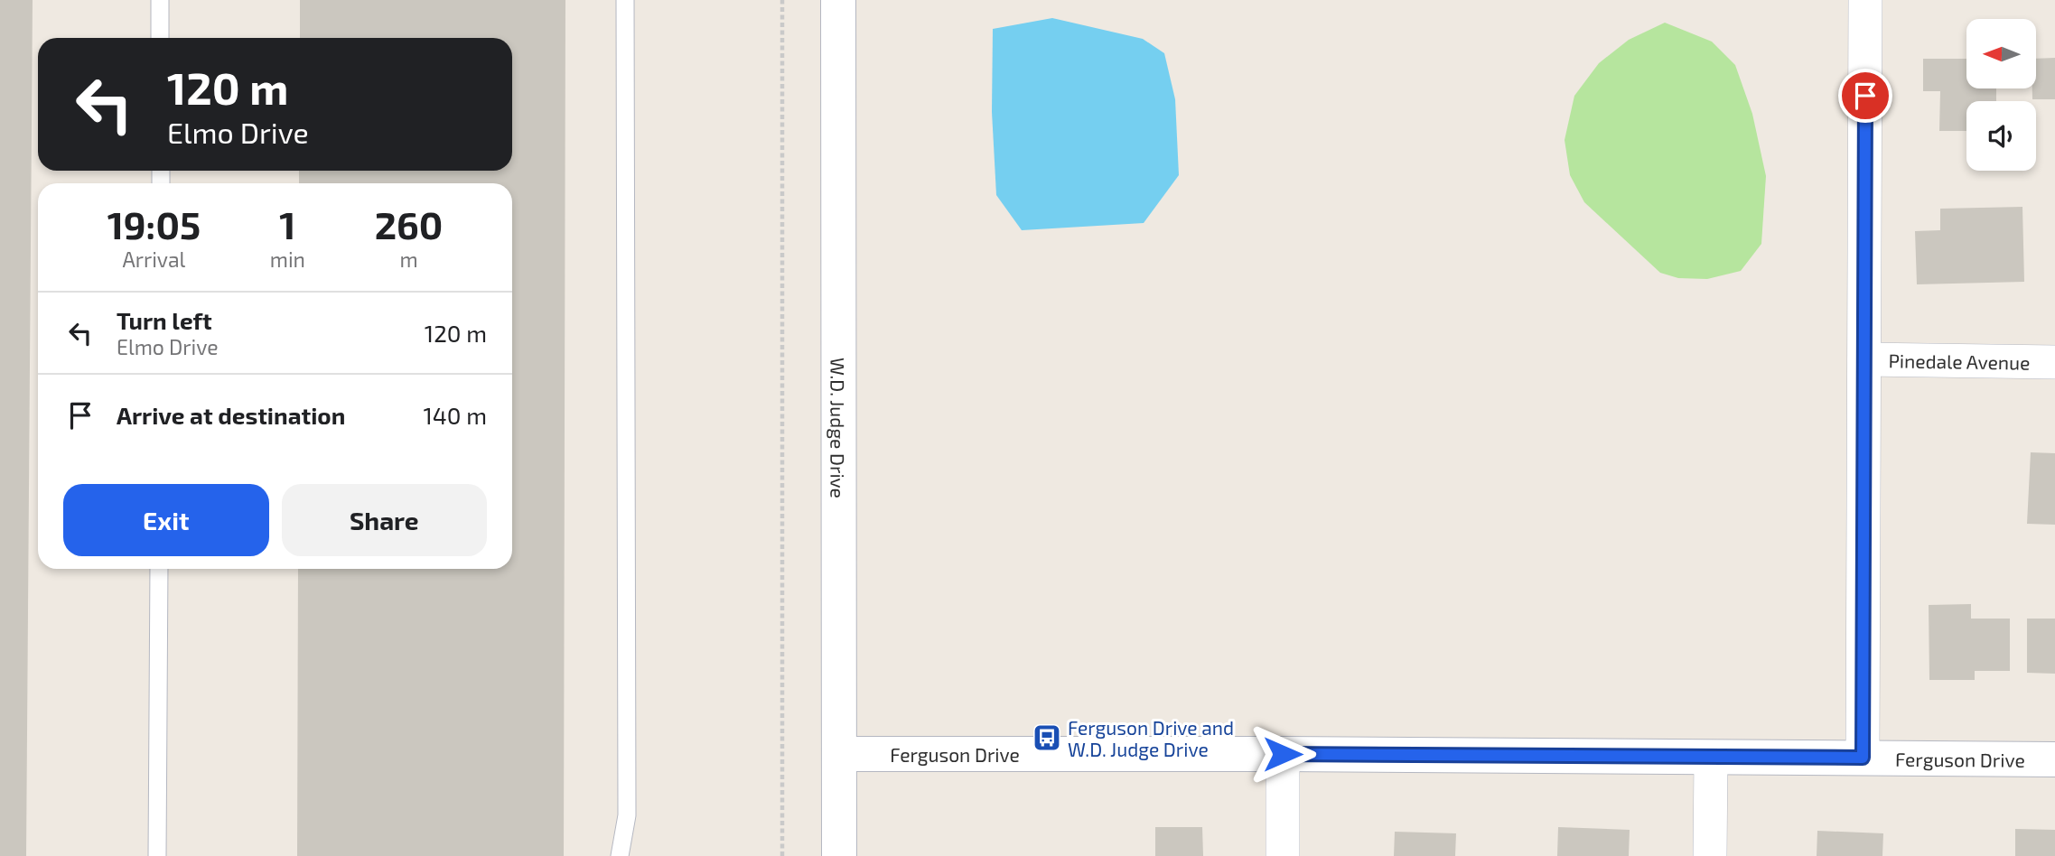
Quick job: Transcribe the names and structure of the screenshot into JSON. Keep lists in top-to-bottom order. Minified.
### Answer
{"streets":{"street":["Pinedale Avenue","W.D. Judge Drive","Ferguson Drive"]},"crossings":[["W.D. Judge Drive","Ferguson Drive"]],"places":{"bus stop":["Ferguson Drive and W.D. Judge Drive"]},"north":"left","page":{"turn":["120 m","Elmo Drive"],"eta":["19:05","Arrival","1","min","260","m"],"list":[{"name":"Turn left","note":"Elmo Drive","value":"120 m"},{"name":"Arrive at destination","value":"140 m"}],"buttons":["Exit","Share"]}}
